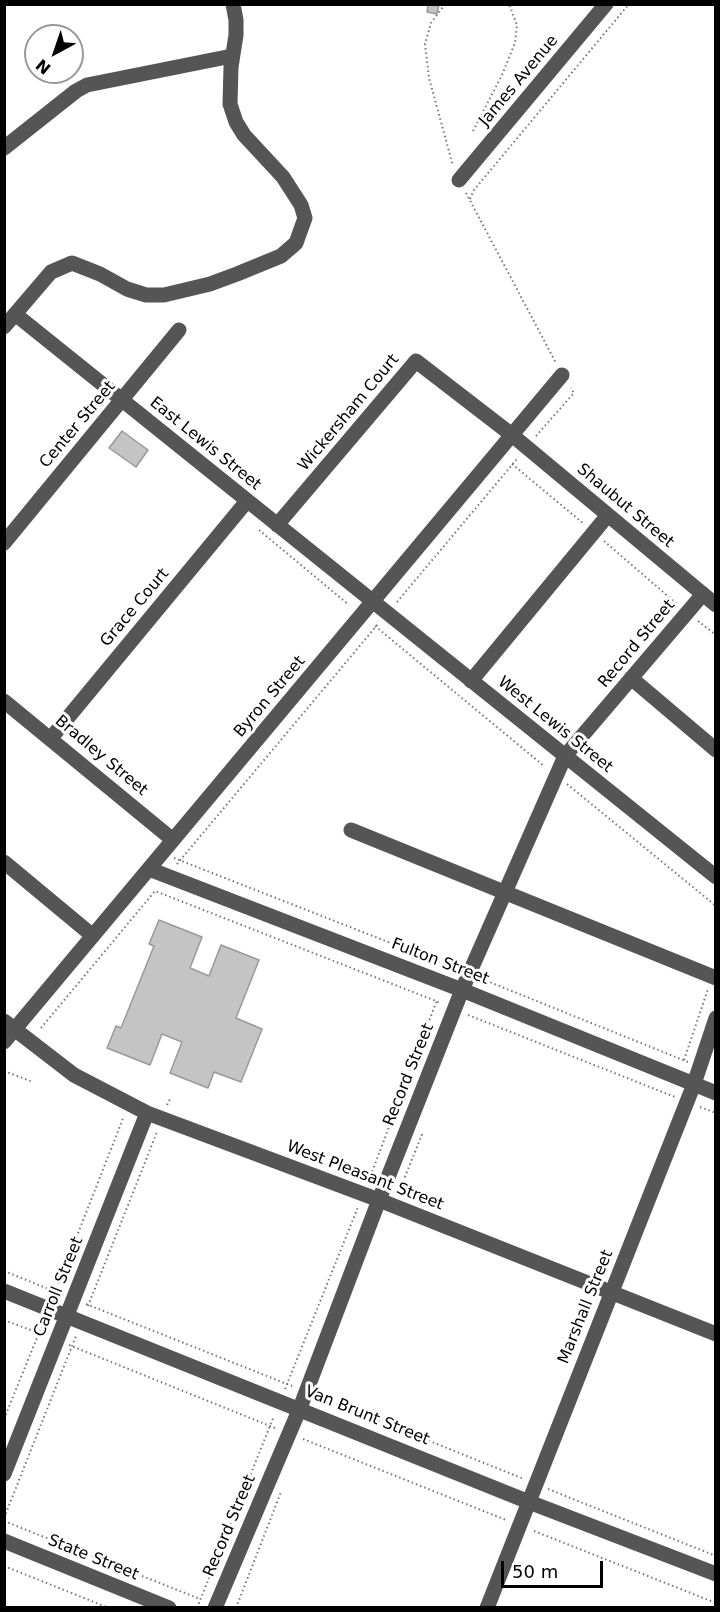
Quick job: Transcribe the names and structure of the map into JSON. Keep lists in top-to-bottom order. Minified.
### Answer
{"streets":{"street":["James Avenue","Wickersham Court","Center Street","East Lewis Street","Shaubut Street","Grace Court","Record Street","Byron Street","West Lewis Street","Bradley Street","Fulton Street","West Pleasant Street","Carroll Street","Marshall Street","Van Brunt Street","State Street"]},"crossings":[["Wickersham Court","East Lewis Street"],["Wickersham Court","Shaubut Street"],["Wickersham Court","Byron Street"],["Center Street","East Lewis Street"],["East Lewis Street","Grace Court"],["East Lewis Street","Byron Street"],["East Lewis Street","West Lewis Street"],["Shaubut Street","Record Street"],["Shaubut Street","Byron Street"],["Grace Court","Bradley Street"],["Record Street","West Lewis Street"],["Record Street","Fulton Street"],["Record Street","West Pleasant Street"],["Record Street","Van Brunt Street"],["Byron Street","West Lewis Street"],["Byron Street","Bradley Street"],["Byron Street","Fulton Street"],["Byron Street","West Pleasant Street"],["Fulton Street","Marshall Street"],["West Pleasant Street","Carroll Street"],["West Pleasant Street","Marshall Street"],["Carroll Street","Van Brunt Street"],["Marshall Street","Van Brunt Street"]],"scale_bar":"50 m","north":"bottom left"}
